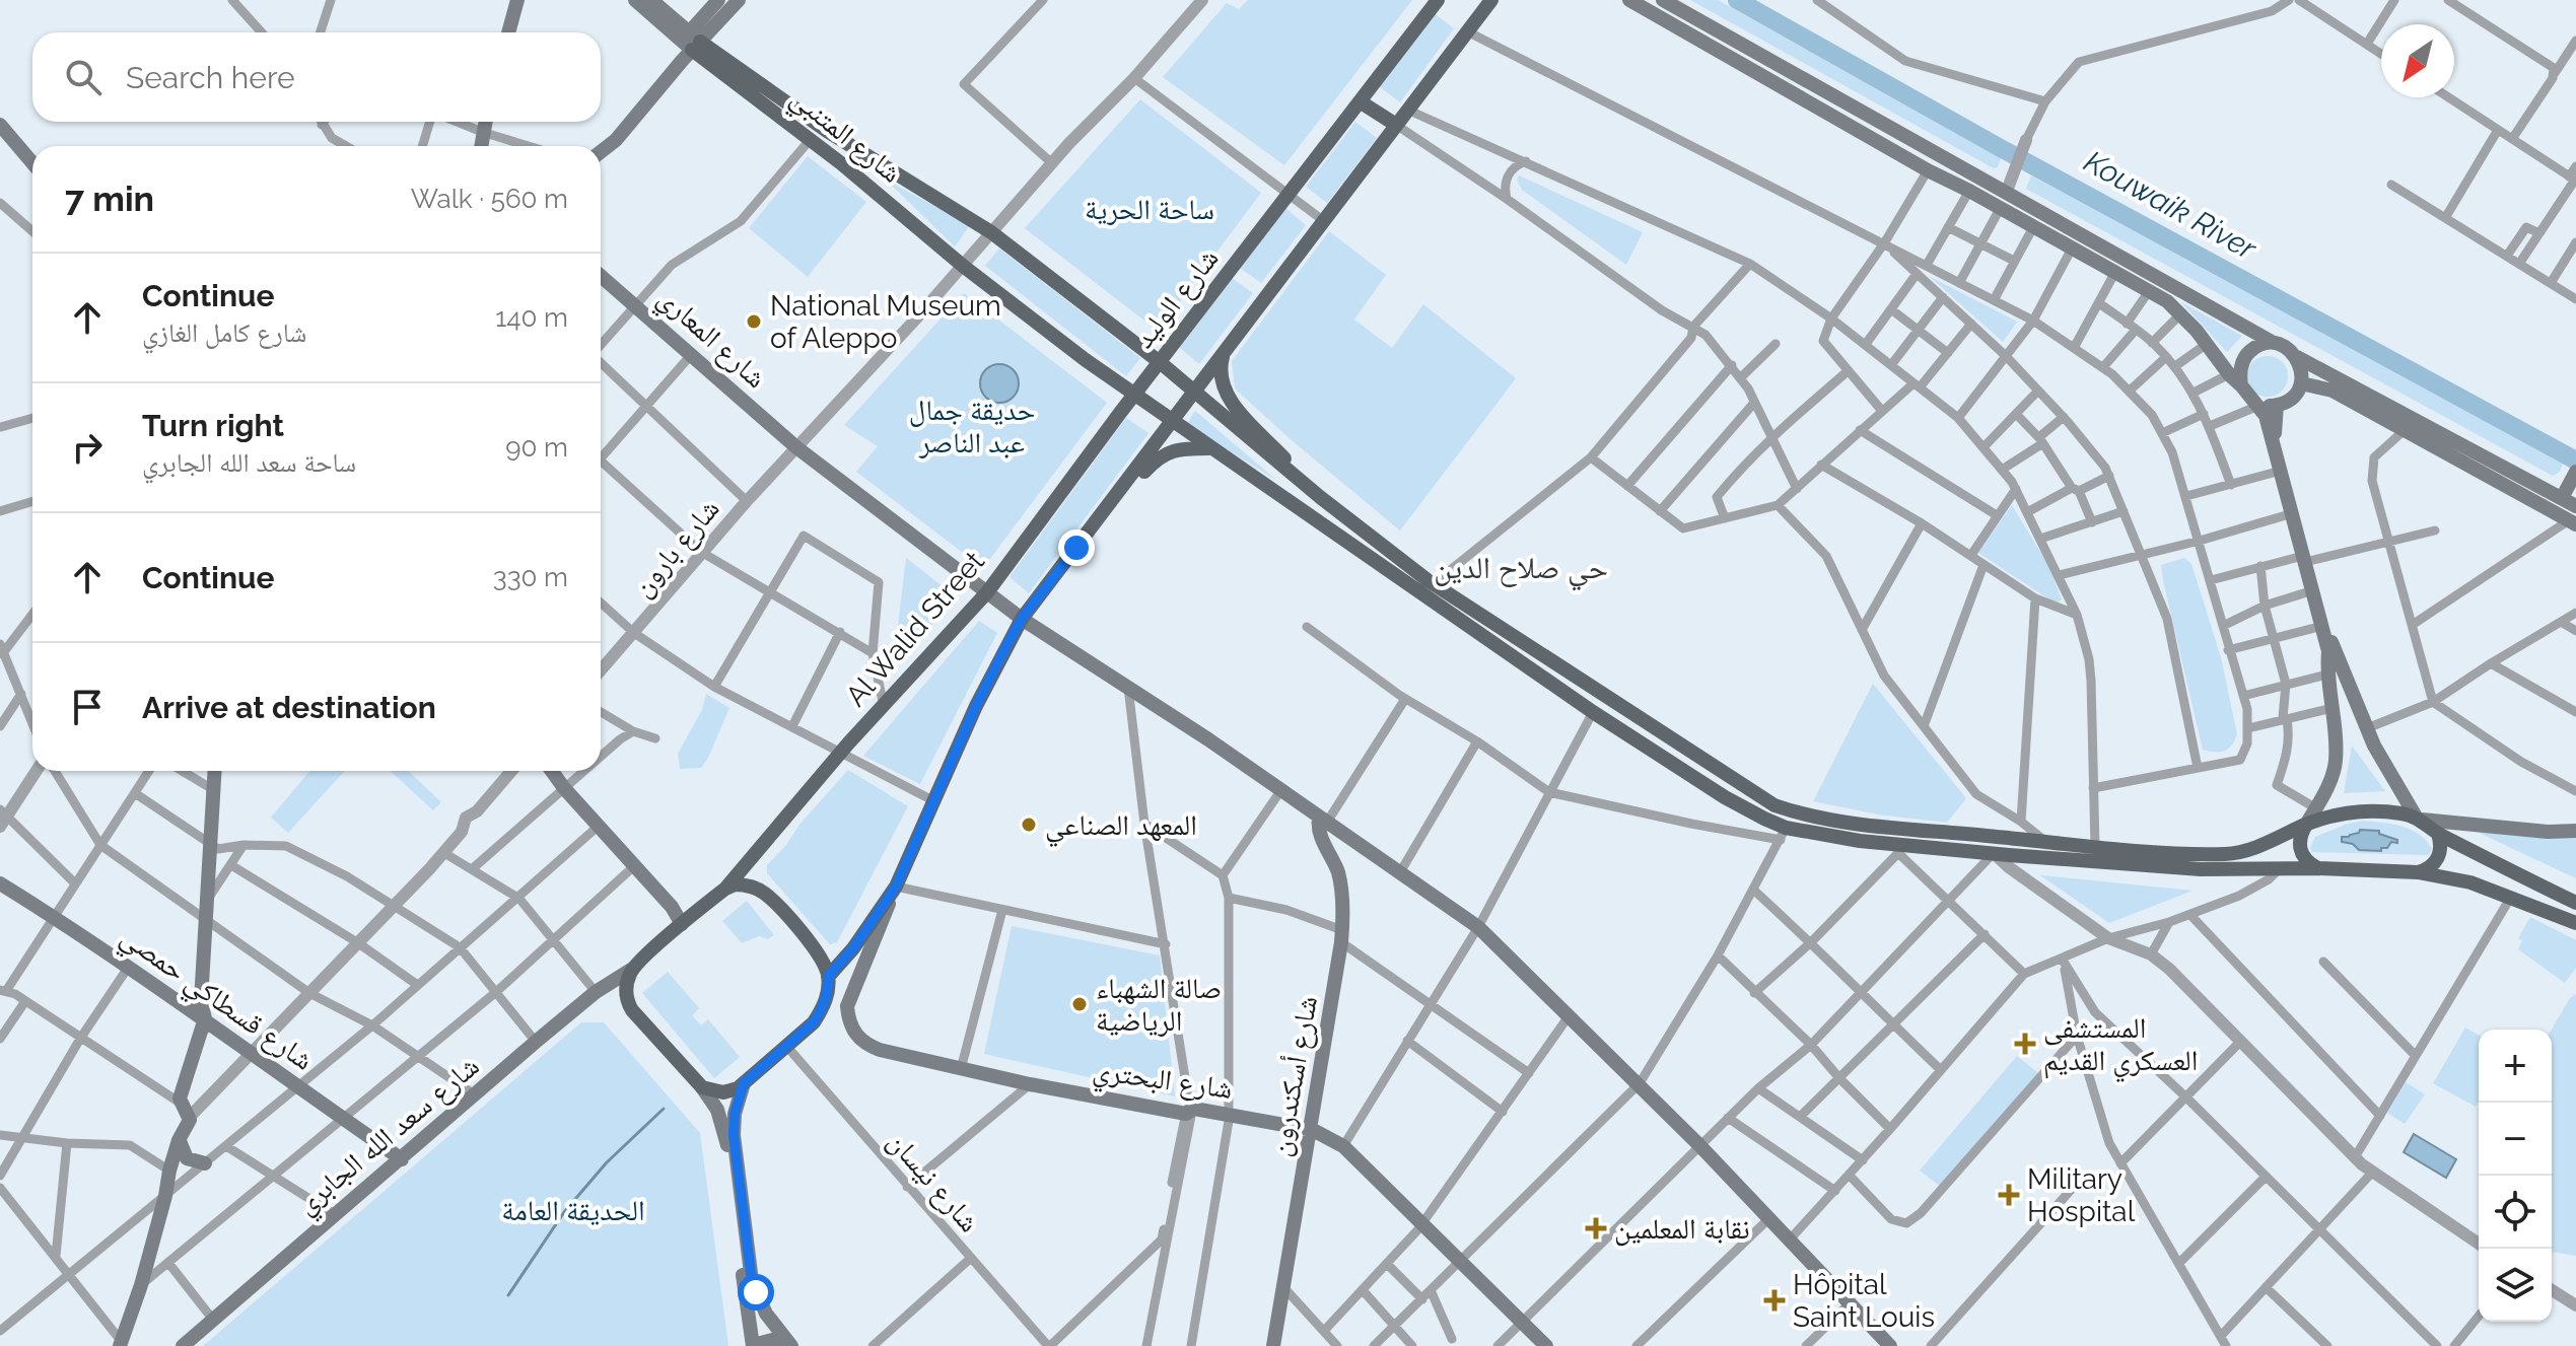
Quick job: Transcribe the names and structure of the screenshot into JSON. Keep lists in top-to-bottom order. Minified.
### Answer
{"streets":{"main road":["شارع المتنبي","شارع الوليد","شارع المعاري","Al Walid Street","شارع قسطاكي حمصي","شارع أسكندرون","شارع البحتري","شارع سعد الله الجابري"],"street":["شارع بارون","شارع نيسان"]},"crossings":[["شارع المتنبي","شارع الوليد"],["شارع المتنبي","شارع بارون"],["شارع المتنبي","Al Walid Street"],["شارع الوليد","Al Walid Street"],["شارع المعاري","شارع بارون"],["شارع المعاري","Al Walid Street"],["شارع المعاري","شارع أسكندرون"],["Al Walid Street","شارع سعد الله الجابري"],["Al Walid Street","شارع نيسان"],["شارع قسطاكي حمصي","شارع سعد الله الجابري"],["شارع أسكندرون","شارع البحتري"],["شارع سعد الله الجابري","شارع نيسان"]],"districts":["حي صلاح الدين"],"water":["Kouwaik River"],"parks":["ساحة الحرية","حديقة جمال عبد الناصر","الحديقة العامة"],"places":{"other":["National Museum of Aleppo","المعهد الصناعي","صالة الشهباء الرياضية"],"health":["المستشفى العسكري القديم","Military Hospital","نقابة المعلمين","Hôpital Saint Louis"]},"north":"bottom left","page":{"search":"Search here","heading":["7 min","Walk · 560 m"],"list":[["Continue","شارع كامل الغازي","140 m"],["Turn right","ساحة سعد الله الجابري","90 m"],["Continue","330 m"],"Arrive at destination"],"map_buttons":["+","−"]}}
